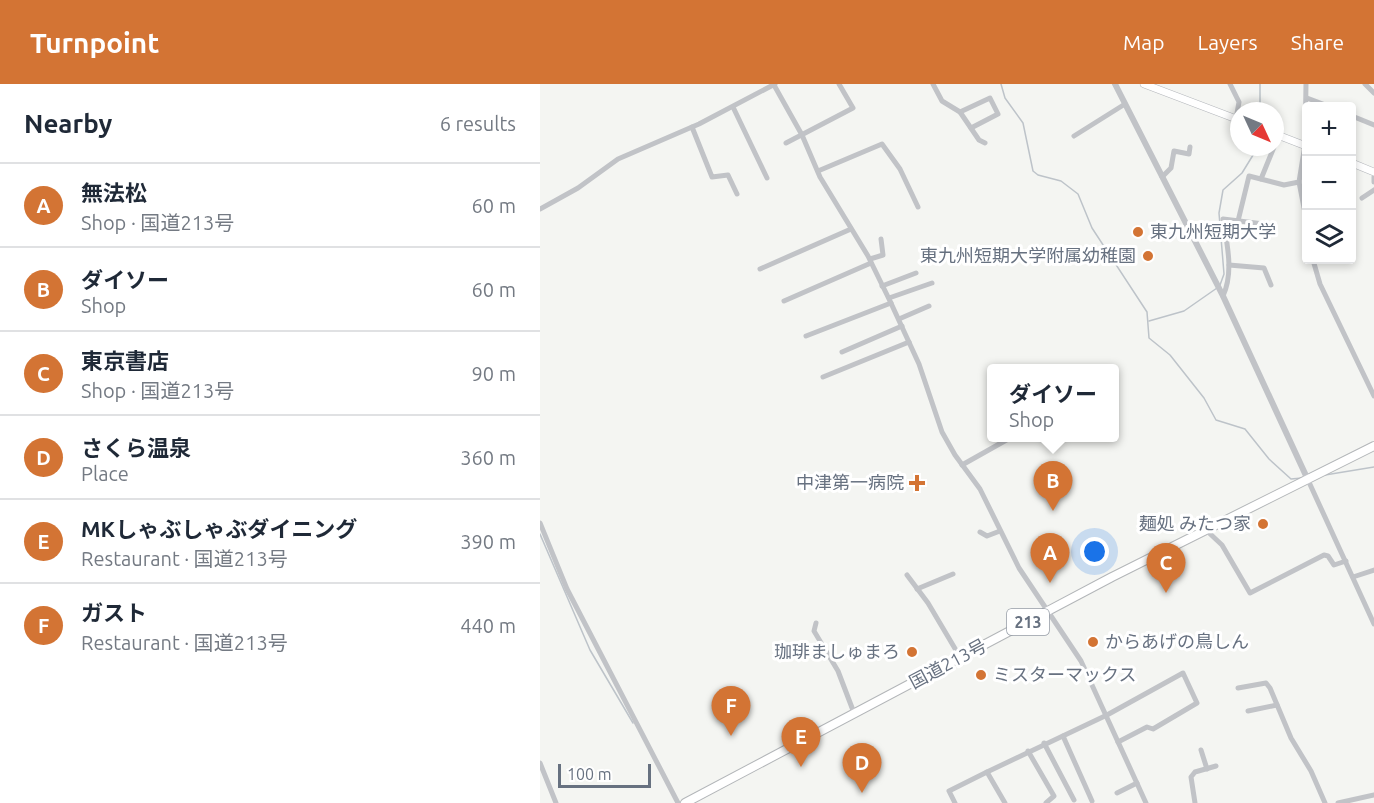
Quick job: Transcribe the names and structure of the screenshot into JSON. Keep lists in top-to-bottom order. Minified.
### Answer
{"streets":{"highway":["213","国道213号"]},"places":{"other":["東九州短期大学","東九州短期大学附属幼稚園","麺処 みたつ家","からあげの鳥しん","珈琲ましゅまろ","ミスターマックス"],"health":["中津第一病院"]},"scale_bar":"100 m","north":"bottom right","page":{"header":"Turnpoint","nav":["Map","Layers","Share"],"heading":["Nearby","6 results"],"map_buttons":["+","−"],"list":[{"mark":"A","name":"無法松","note":"Shop · 国道213号","value":"60 m"},{"mark":"B","name":"ダイソー","note":"Shop","value":"60 m"},{"mark":"C","name":"東京書店","note":"Shop · 国道213号","value":"90 m"},{"mark":"D","name":"さくら温泉","note":"Place","value":"360 m"},{"mark":"E","name":"MKしゃぶしゃぶダイニング","note":"Restaurant · 国道213号","value":"390 m"},{"mark":"F","name":"ガスト","note":"Restaurant · 国道213号","value":"440 m"}],"popup":["ダイソー","Shop"],"pins":["B","A","C","F","E","D"],"scale":"100 m"}}
